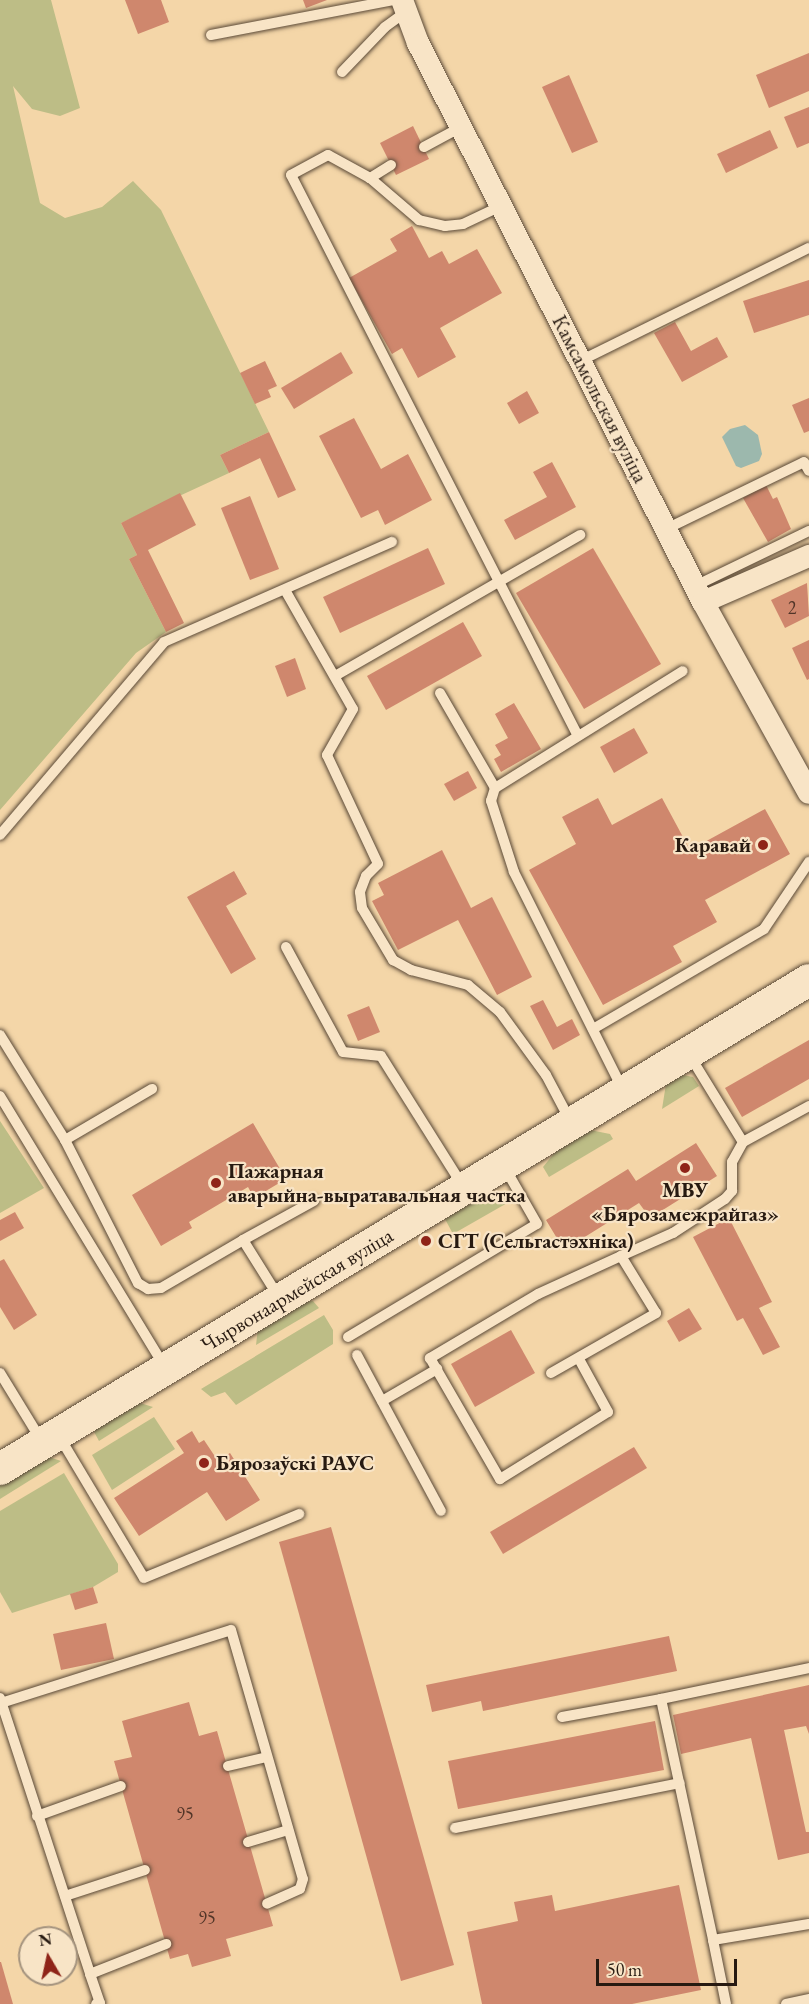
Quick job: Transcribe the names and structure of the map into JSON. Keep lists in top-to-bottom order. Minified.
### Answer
{"streets":{"main road":["Чырвонаармейская вуліца"],"street":["Камсамольская вуліца"]},"places":["Каравай","МВУ «Бярозамежрайгаз»","Пажарная аварыйна-выратавальная частка","СГТ (Сельгастэхніка)","Бярозаўскі РАУС"],"house_numbers":["2","95","95"],"scale_bar":"50 m","north":"top"}
